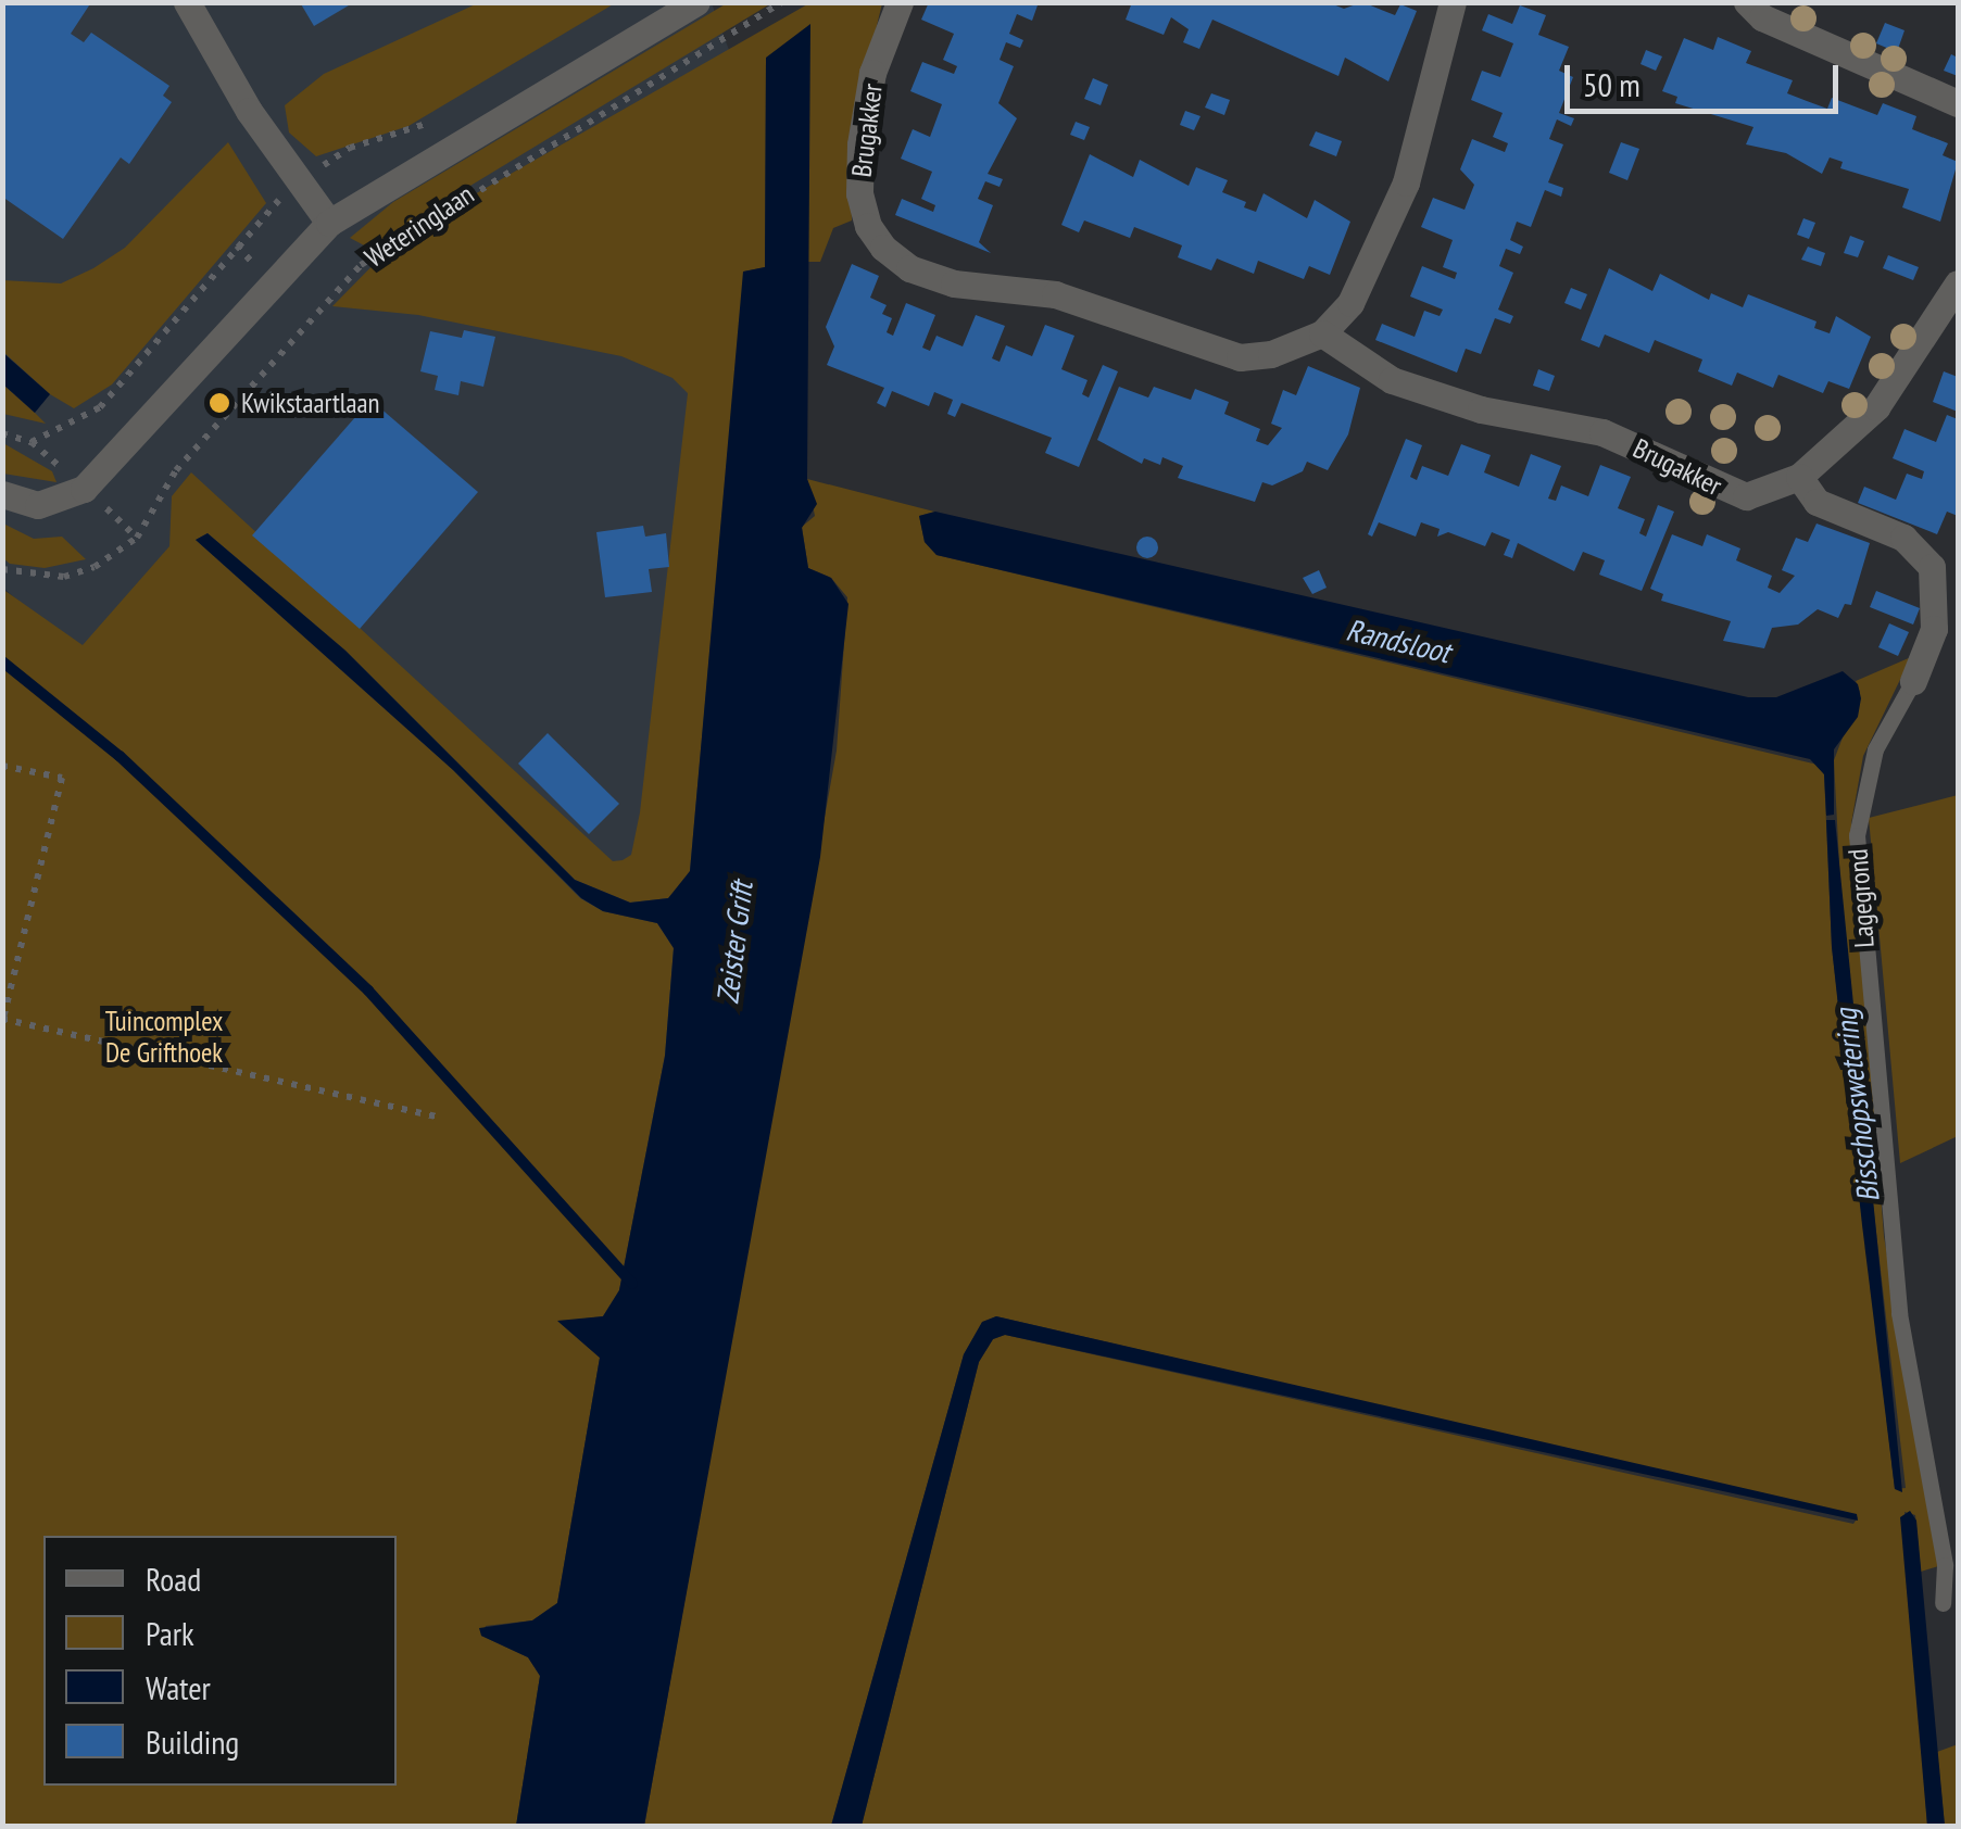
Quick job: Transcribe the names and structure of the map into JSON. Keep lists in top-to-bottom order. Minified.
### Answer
{"streets":{"street":["Brugakker","Weteringlaan","Lagegrond"]},"crossings":[["Brugakker","Lagegrond"]],"water":["Randsloot","Zeister Grift","Bisschopswetering"],"parks":["Tuincomplex De Grifthoek"],"places":["Kwikstaartlaan"],"legend":["Road","Park","Water","Building"],"scale_bar":"50 m"}
